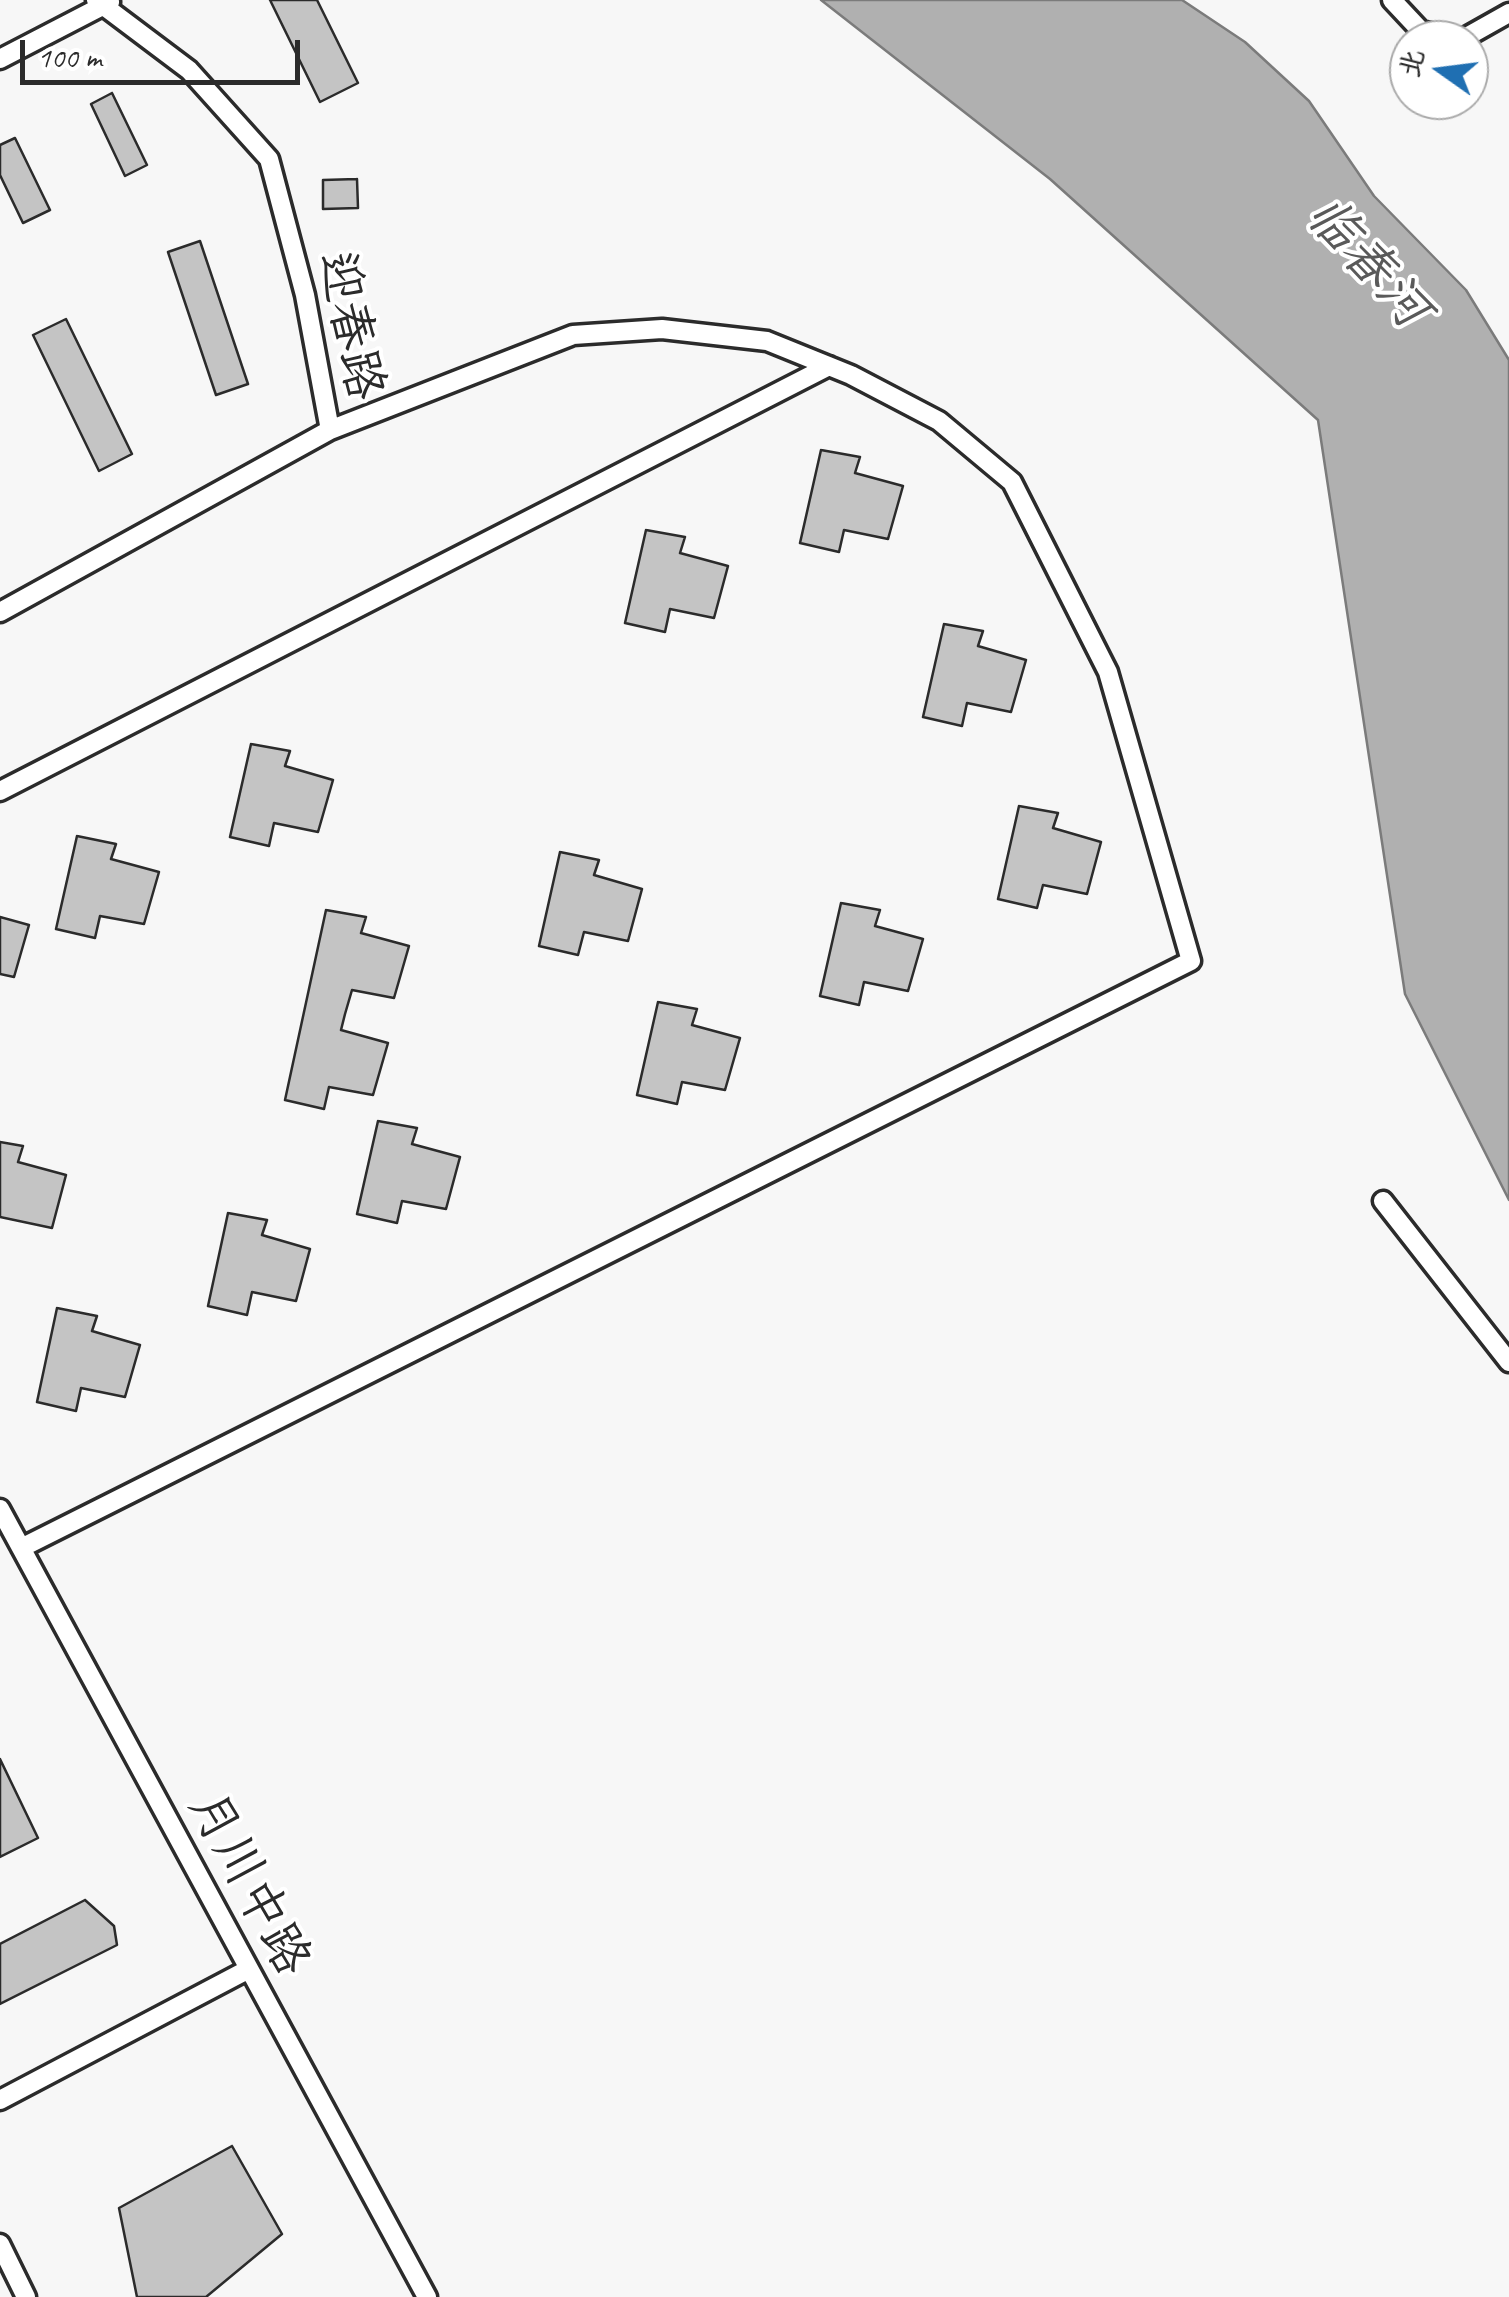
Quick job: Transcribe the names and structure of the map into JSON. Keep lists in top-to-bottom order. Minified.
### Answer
{"streets":{"street":["迎春路","月川中路"]},"water":["临春河"],"scale_bar":"100 m","north":"left"}
